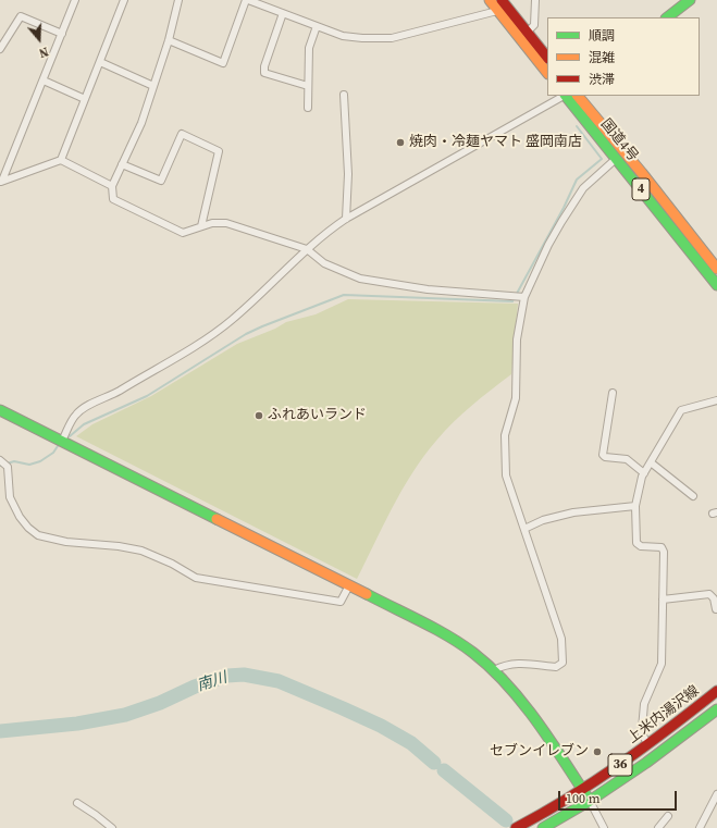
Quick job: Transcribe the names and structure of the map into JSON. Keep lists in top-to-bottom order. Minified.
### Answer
{"streets":{"main road":["国道4号","4","上米内湯沢線","36"]},"water":["南川"],"places":["焼肉・冷麺ヤマト 盛岡南店","ふれあいランド","セブンイレブン"],"legend":["順調","混雑","渋滞"],"scale_bar":"100 m","north":"bottom"}
